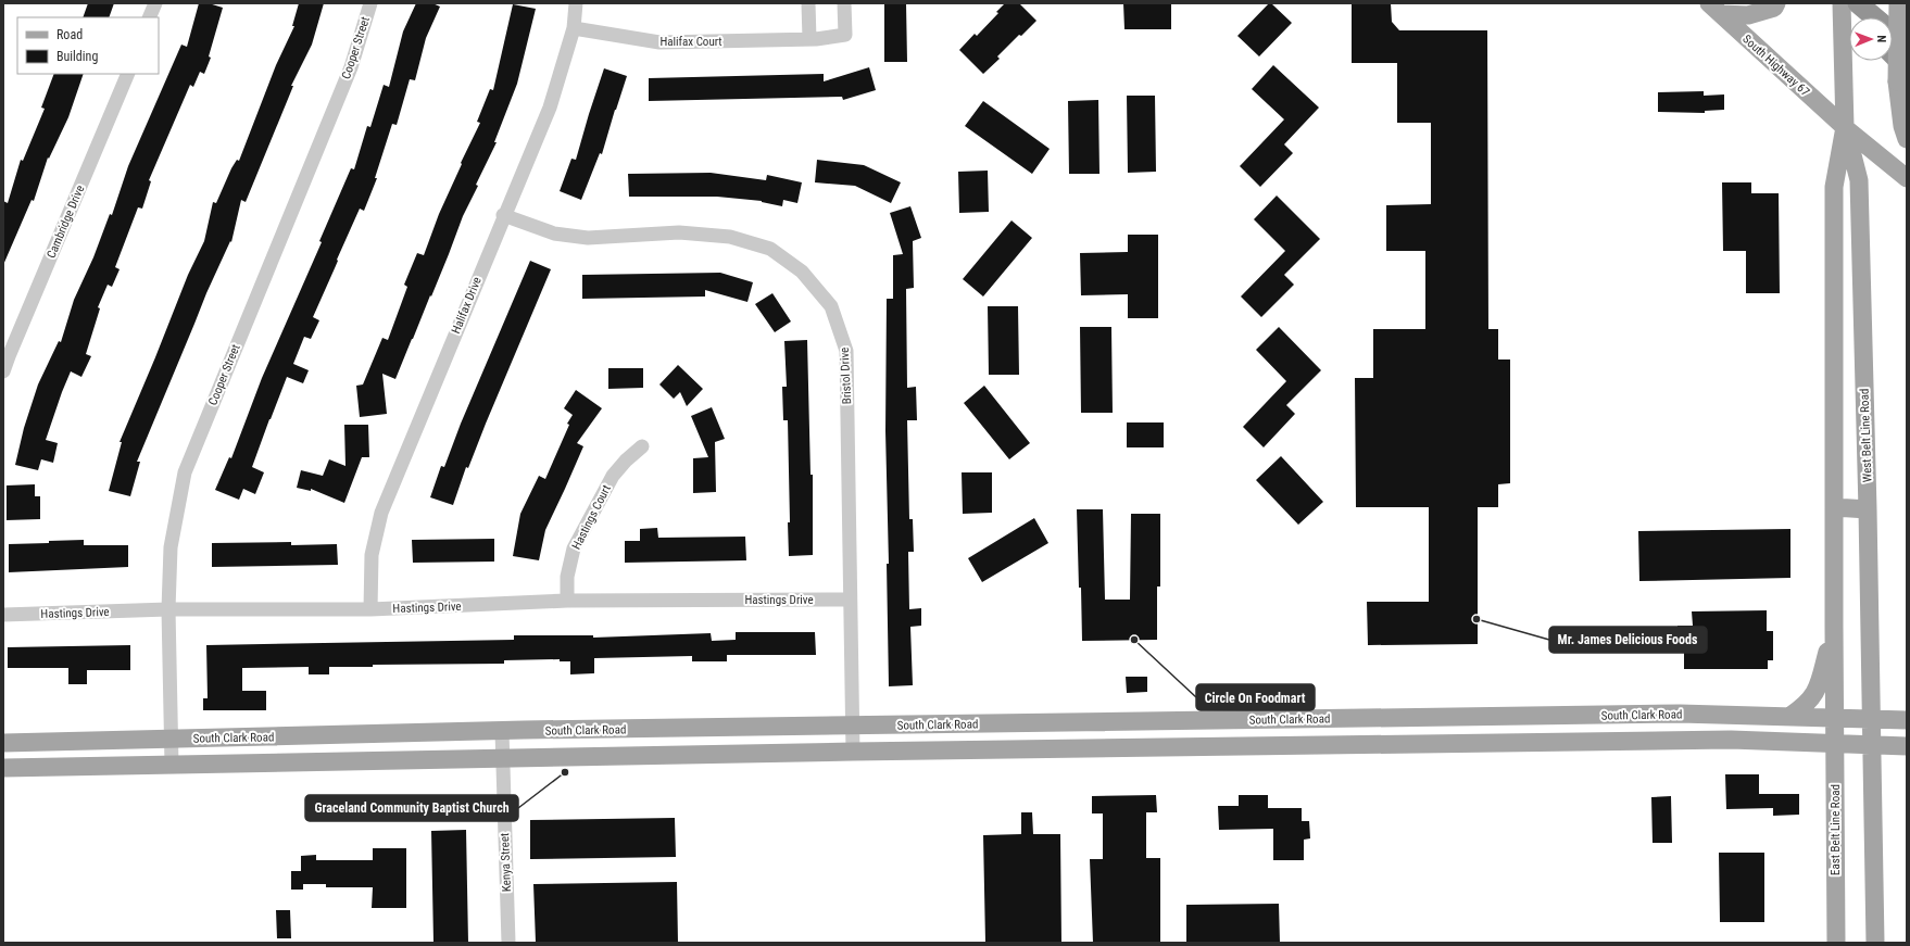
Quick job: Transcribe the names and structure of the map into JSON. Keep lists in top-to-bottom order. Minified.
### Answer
{"streets":{"main road":["South Highway 67","West Belt Line Road","South Clark Road","East Belt Line Road"],"street":["Halifax Court","Cooper Street","Cambridge Drive","Halifax Drive","Bristol Drive","Hastings Court","Hastings Drive","Kenya Street"]},"crossings":[["Halifax Court","Halifax Drive"],["Cooper Street","Hastings Drive"],["Cooper Street","South Clark Road"],["South Highway 67","West Belt Line Road"],["Halifax Drive","Bristol Drive"],["Halifax Drive","Hastings Drive"],["Bristol Drive","Hastings Drive"],["Bristol Drive","South Clark Road"],["West Belt Line Road","South Clark Road"],["West Belt Line Road","East Belt Line Road"],["Hastings Court","Hastings Drive"],["South Clark Road","East Belt Line Road"],["South Clark Road","Kenya Street"]],"places":["Mr. James Delicious Foods","Circle On Foodmart","Graceland Community Baptist Church"],"legend":["Road","Building"],"north":"right"}
